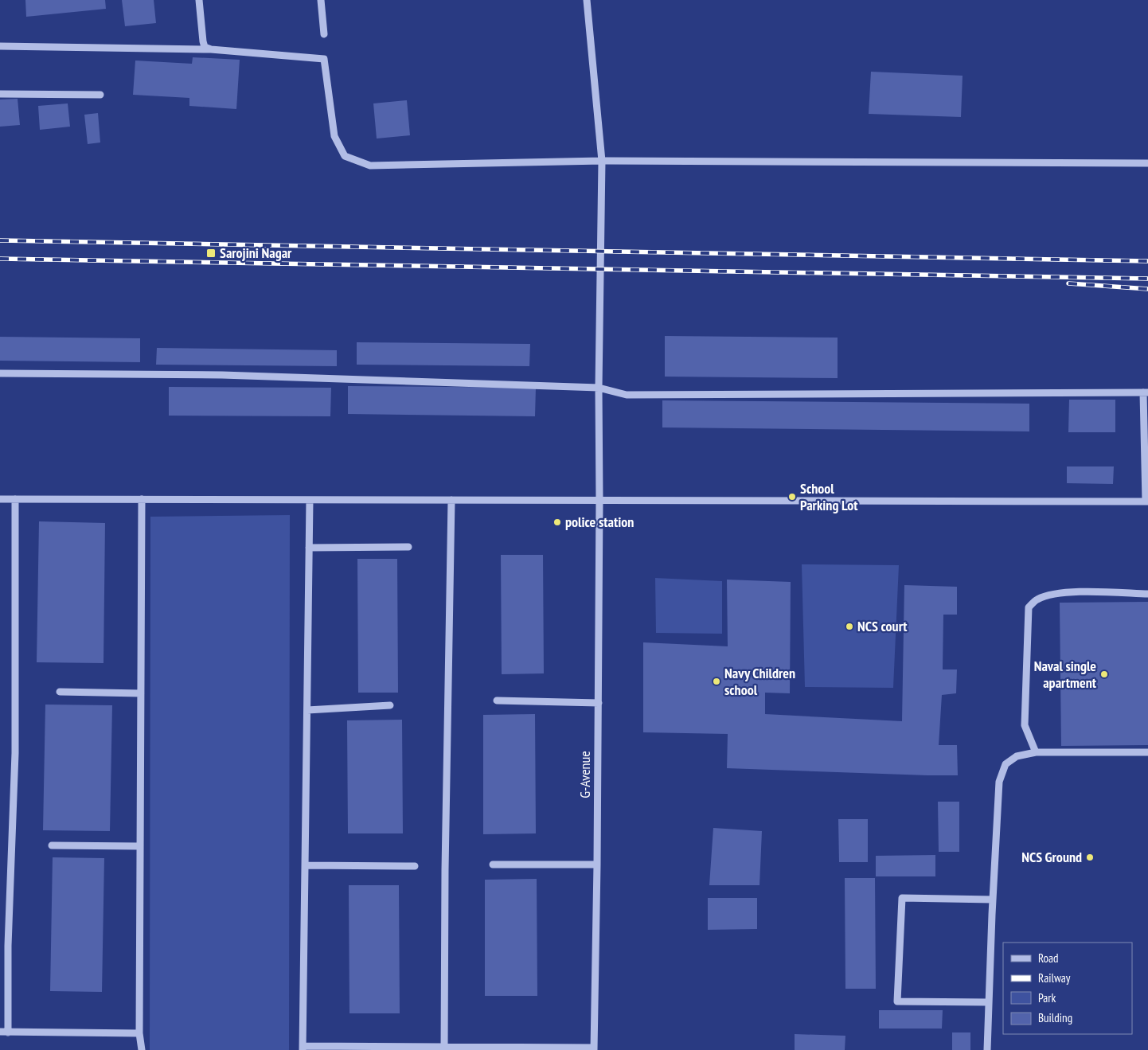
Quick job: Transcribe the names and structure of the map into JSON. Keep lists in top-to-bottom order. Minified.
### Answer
{"streets":{"street":["G-Avenue"]},"places":{"transit":["Sarojini Nagar"],"other":["School Parking Lot","police station","NCS court","Naval single apartment","Navy Children school","NCS Ground"]},"legend":["Road","Railway","Park","Building"]}
